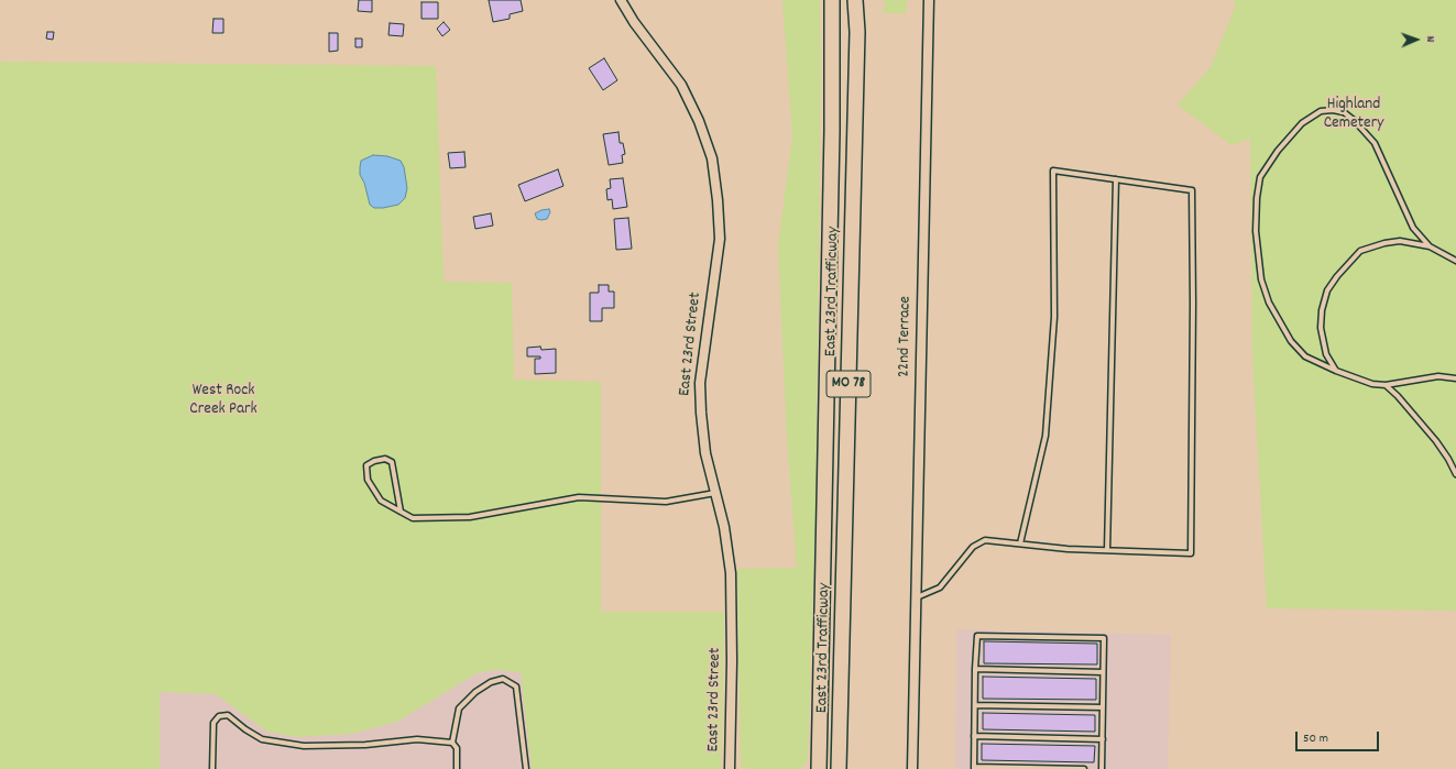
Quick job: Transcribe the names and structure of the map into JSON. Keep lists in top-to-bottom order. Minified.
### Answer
{"streets":{"main road":["East 23rd Trafficway","MO 78"],"street":["22nd Terrace","East 23rd Street"]},"parks":["Highland Cemetery","West Rock Creek Park"],"scale_bar":"50 m","north":"right"}
